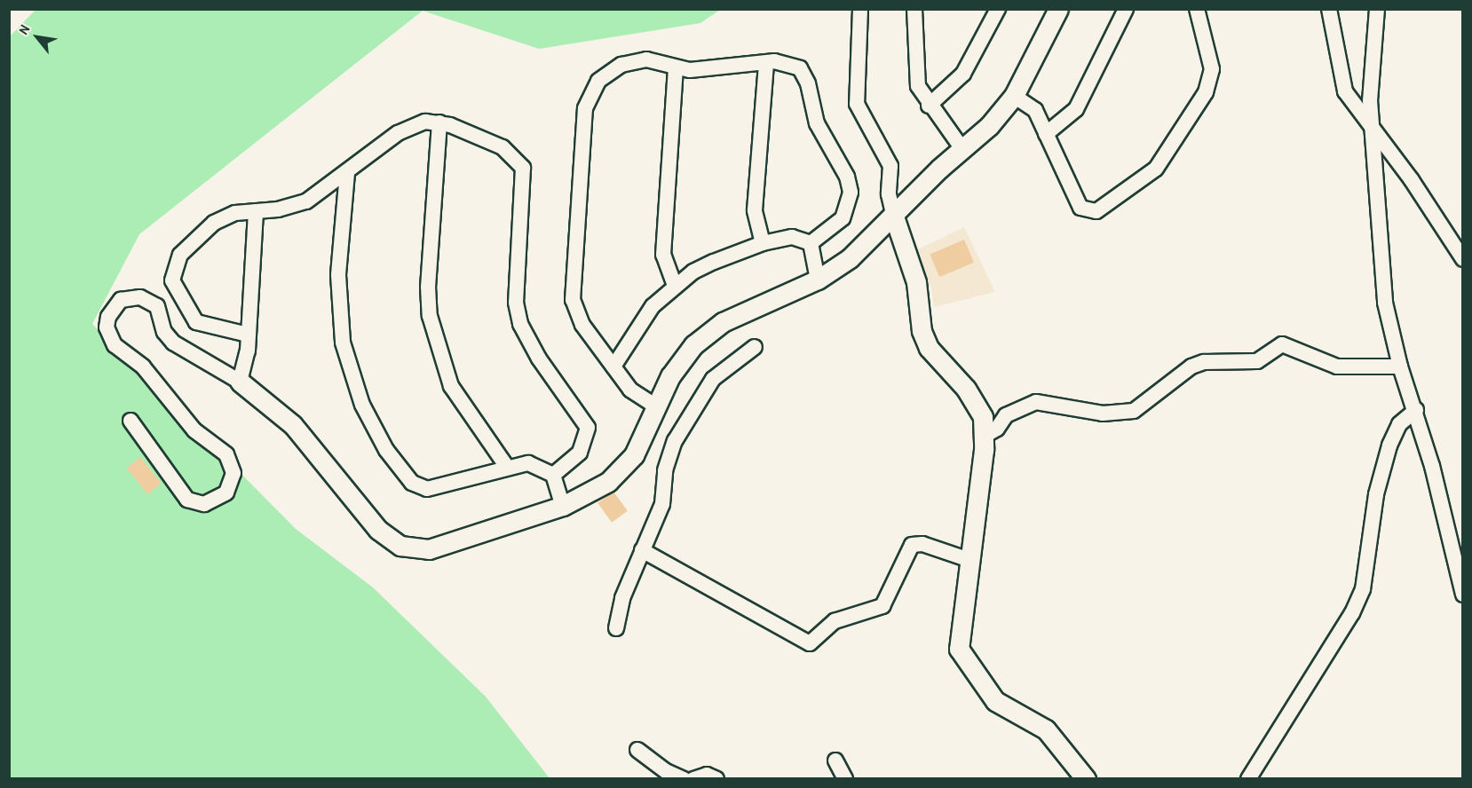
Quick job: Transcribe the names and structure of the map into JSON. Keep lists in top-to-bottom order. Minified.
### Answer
{"north":"top left"}
